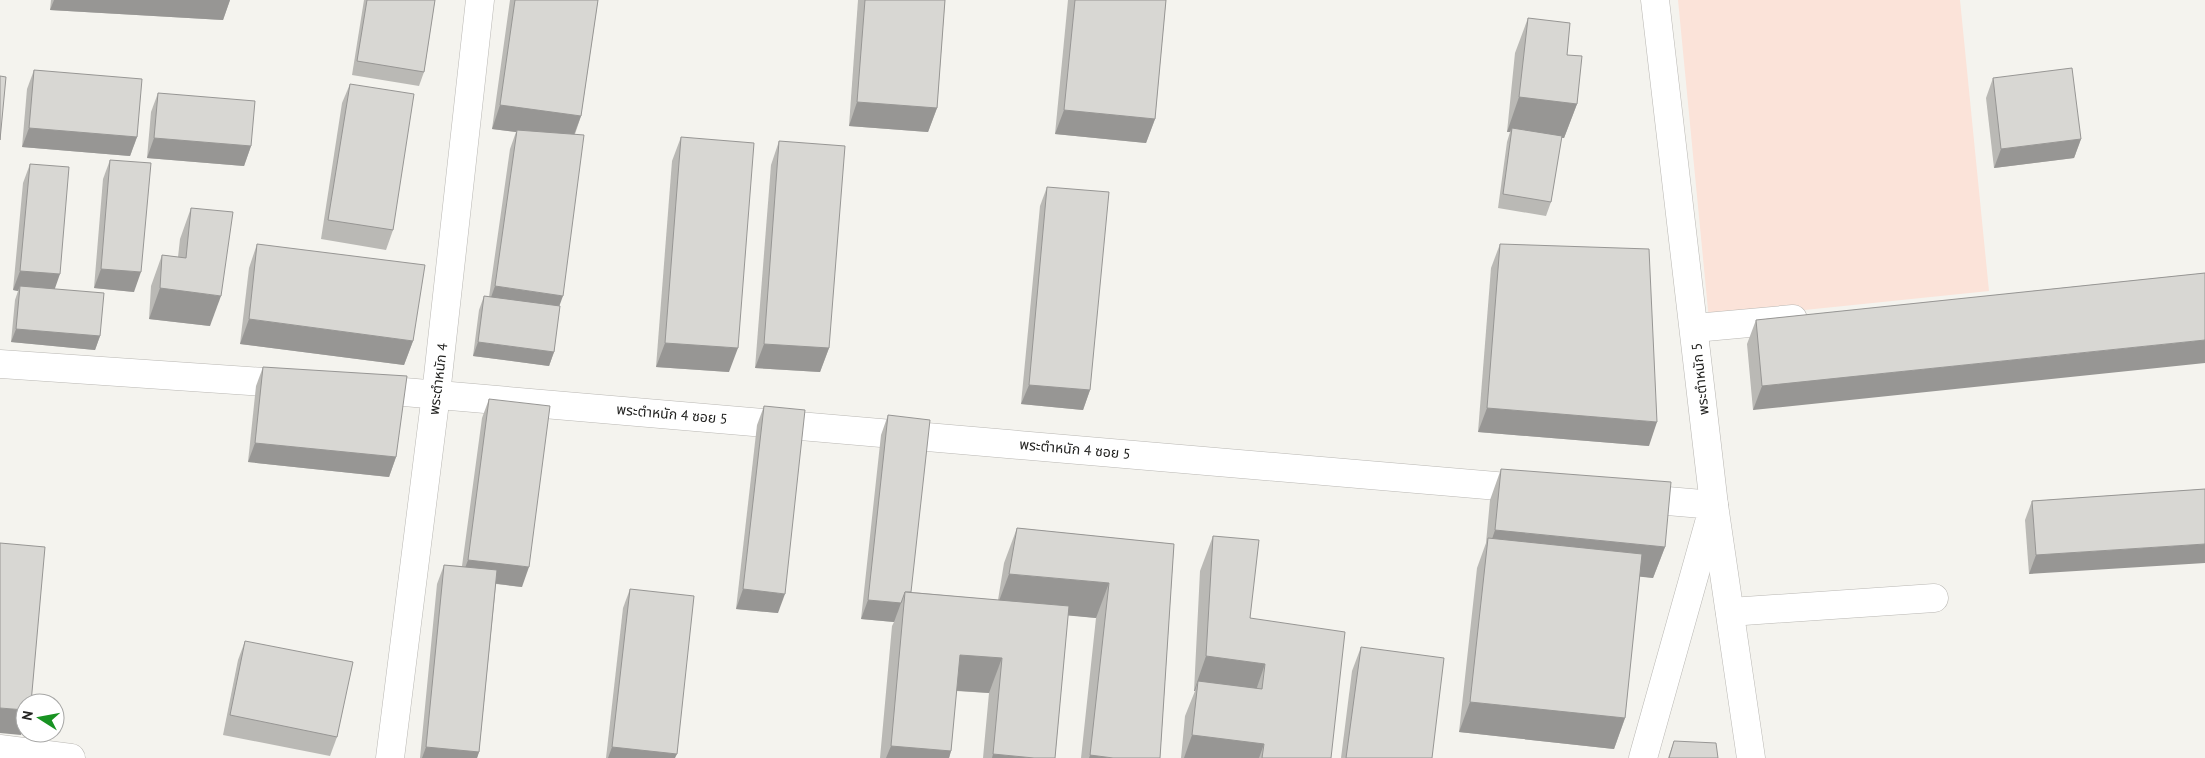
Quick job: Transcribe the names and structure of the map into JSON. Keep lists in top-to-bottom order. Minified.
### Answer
{"streets":{"street":["พระตำหนัก 4","พระตำหนัก 5","พระตำหนัก 4 ซอย 5"]},"crossings":[["พระตำหนัก 4","พระตำหนัก 4 ซอย 5"]],"north":"left"}
